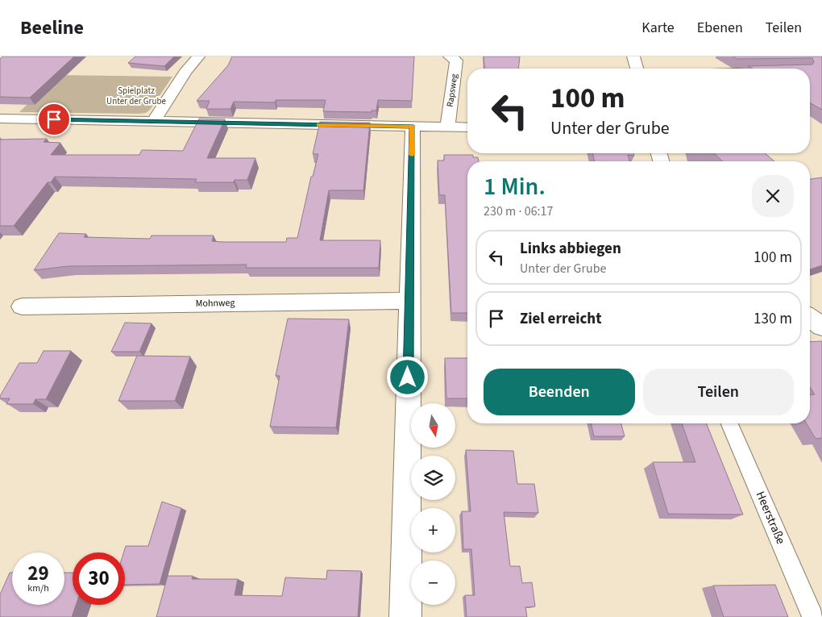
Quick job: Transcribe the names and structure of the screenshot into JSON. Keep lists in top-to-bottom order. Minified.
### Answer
{"streets":{"street":["Rapsweg","Mohnweg"],"lane":["Heerstraße"]},"parks":["Spielplatz Unter der Grube"],"north":"bottom","page":{"header":"Beeline","nav":["Karte","Ebenen","Teilen"],"turn":["100 m","Unter der Grube"],"heading":["1 Min.","230 m · 06:17"],"list":[{"name":"Links abbiegen","note":"Unter der Grube","value":"100 m"},{"name":"Ziel erreicht","value":"130 m"}],"buttons":["Beenden","Teilen"],"map_buttons":["+","−"],"speed":"29 km/h","limit":"30"}}
